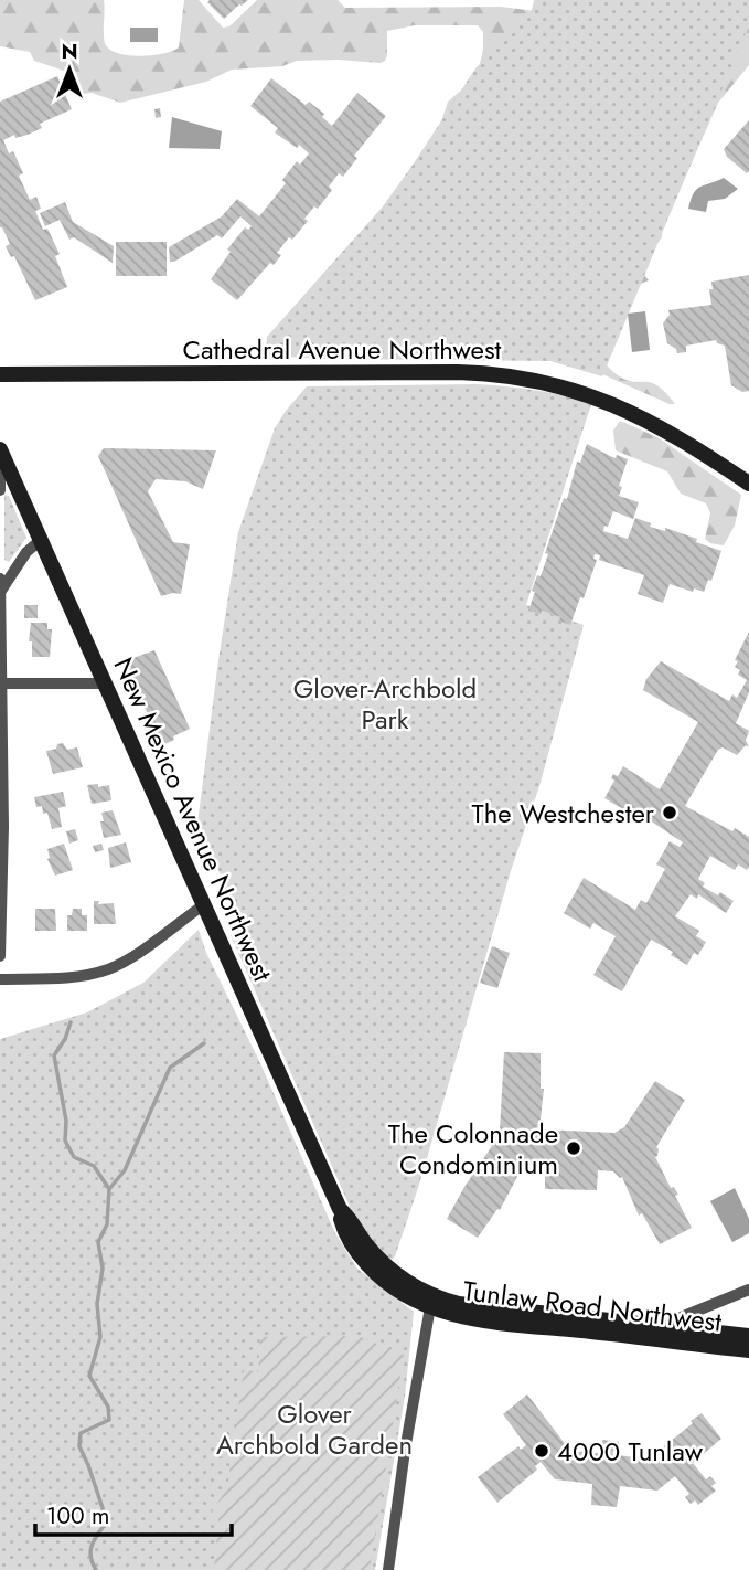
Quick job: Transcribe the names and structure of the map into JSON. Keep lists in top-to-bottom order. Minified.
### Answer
{"streets":{"street":["Cathedral Avenue Northwest","New Mexico Avenue Northwest","Tunlaw Road Northwest"]},"crossings":[["New Mexico Avenue Northwest","Tunlaw Road Northwest"]],"parks":["Glover-Archbold Park","Glover Archbold Garden"],"places":["The Westchester","The Colonnade Condominium","4000 Tunlaw"],"scale_bar":"100 m","north":"top"}
